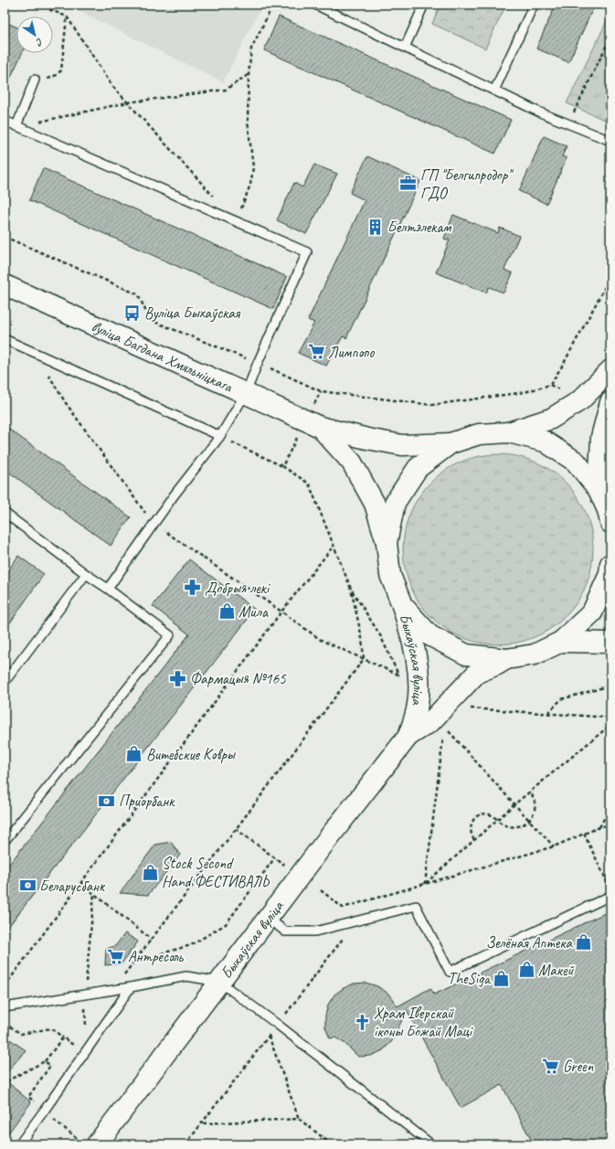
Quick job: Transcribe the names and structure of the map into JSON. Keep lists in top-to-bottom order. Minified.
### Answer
{"streets":{"main road":["вуліца Багдана Хмяльніцкага","Быхаўская вуліца"]},"crossings":[["вуліца Багдана Хмяльніцкага","Быхаўская вуліца"]],"places":{"office":["ГП \"Белгипродор\" ГДО"],"building":["Белтэлекам"],"bus stop":["Вуліца Быхаўская"],"supermarket":["Лимпопо","Антресоль","Green"],"pharmacy":["Добрыя лекі","Фармацыя №165"],"shop":["Мила","Витебские Ковры","Stock Second Hand ФЕСТИВАЛЬ","Зелёная Аптека","Макей","TheSiga"],"bank":["Приорбанк","Беларусбанк"],"church":["Храм Іверскай іконы Божай Маці"]},"north":"bottom right"}
